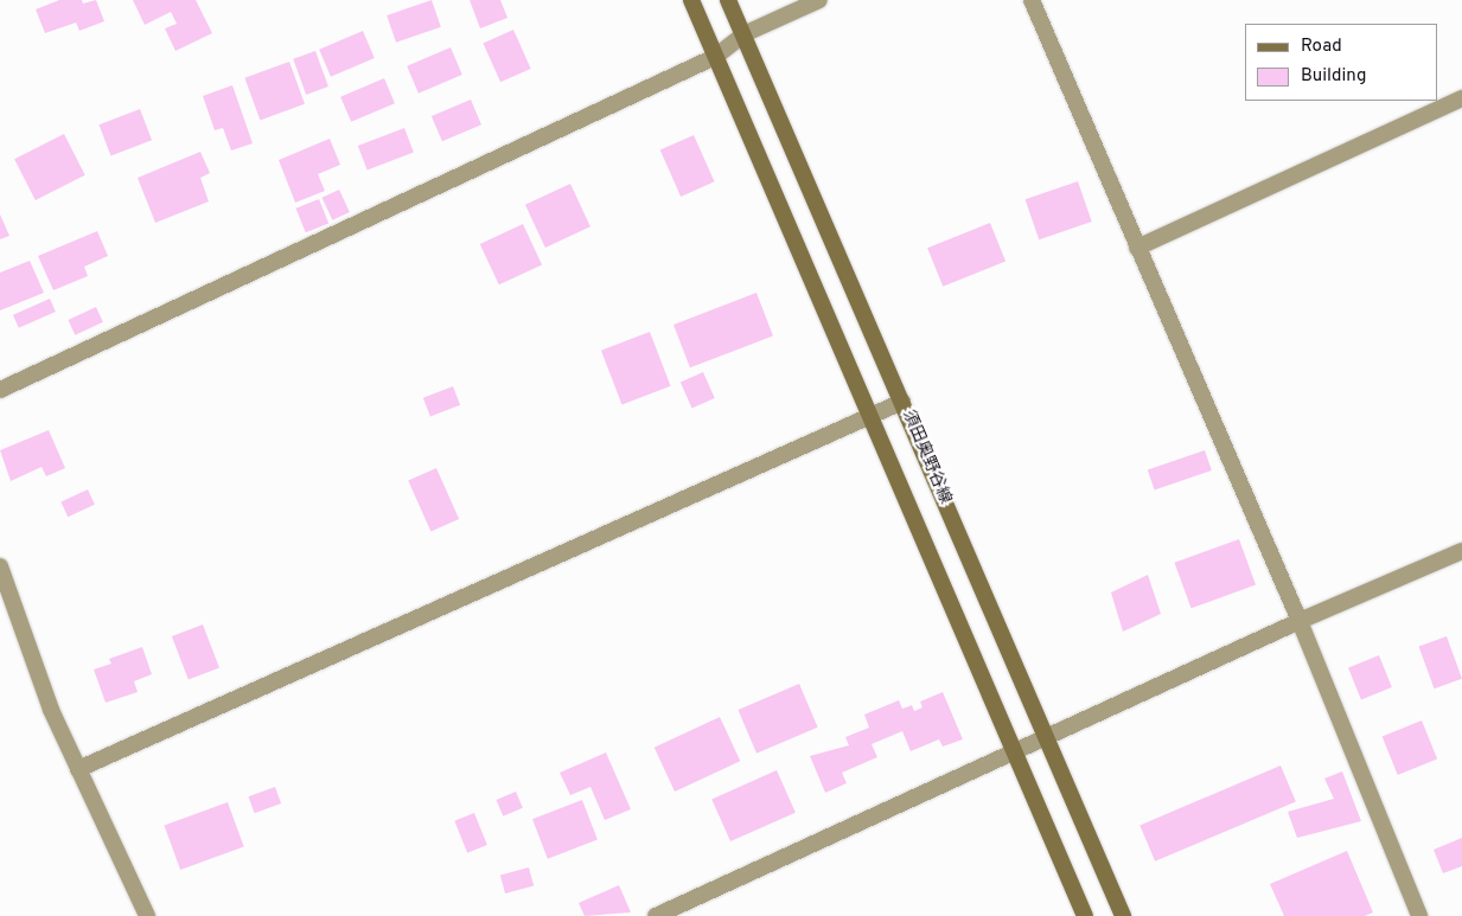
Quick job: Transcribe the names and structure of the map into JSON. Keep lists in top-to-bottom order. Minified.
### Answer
{"streets":{"main road":["須田奥野谷線"]},"legend":["Road","Building"]}
